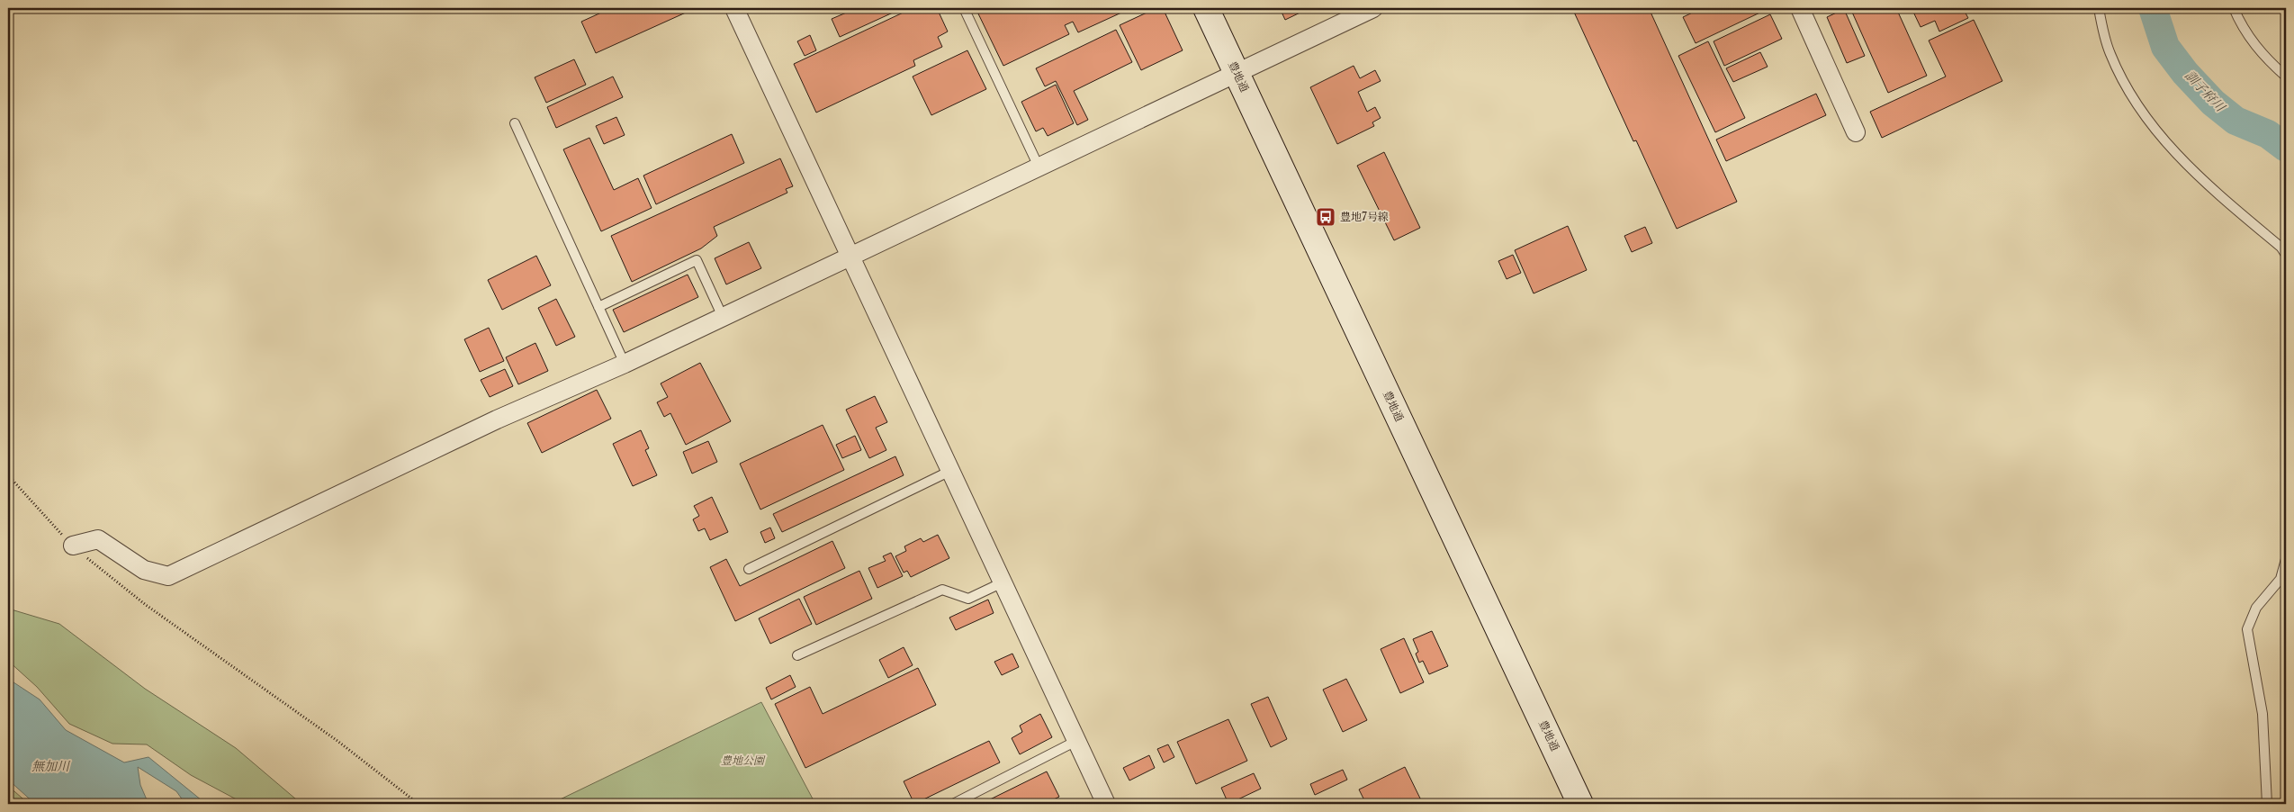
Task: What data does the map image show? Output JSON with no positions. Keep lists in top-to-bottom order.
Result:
{
  "streets": {
    "main road": ["豊地通"]
  },
  "water": ["訓子府川", "無加川"],
  "parks": ["豊地公園"],
  "places": {
    "bus stop": ["豊地7号線"]
  }
}
